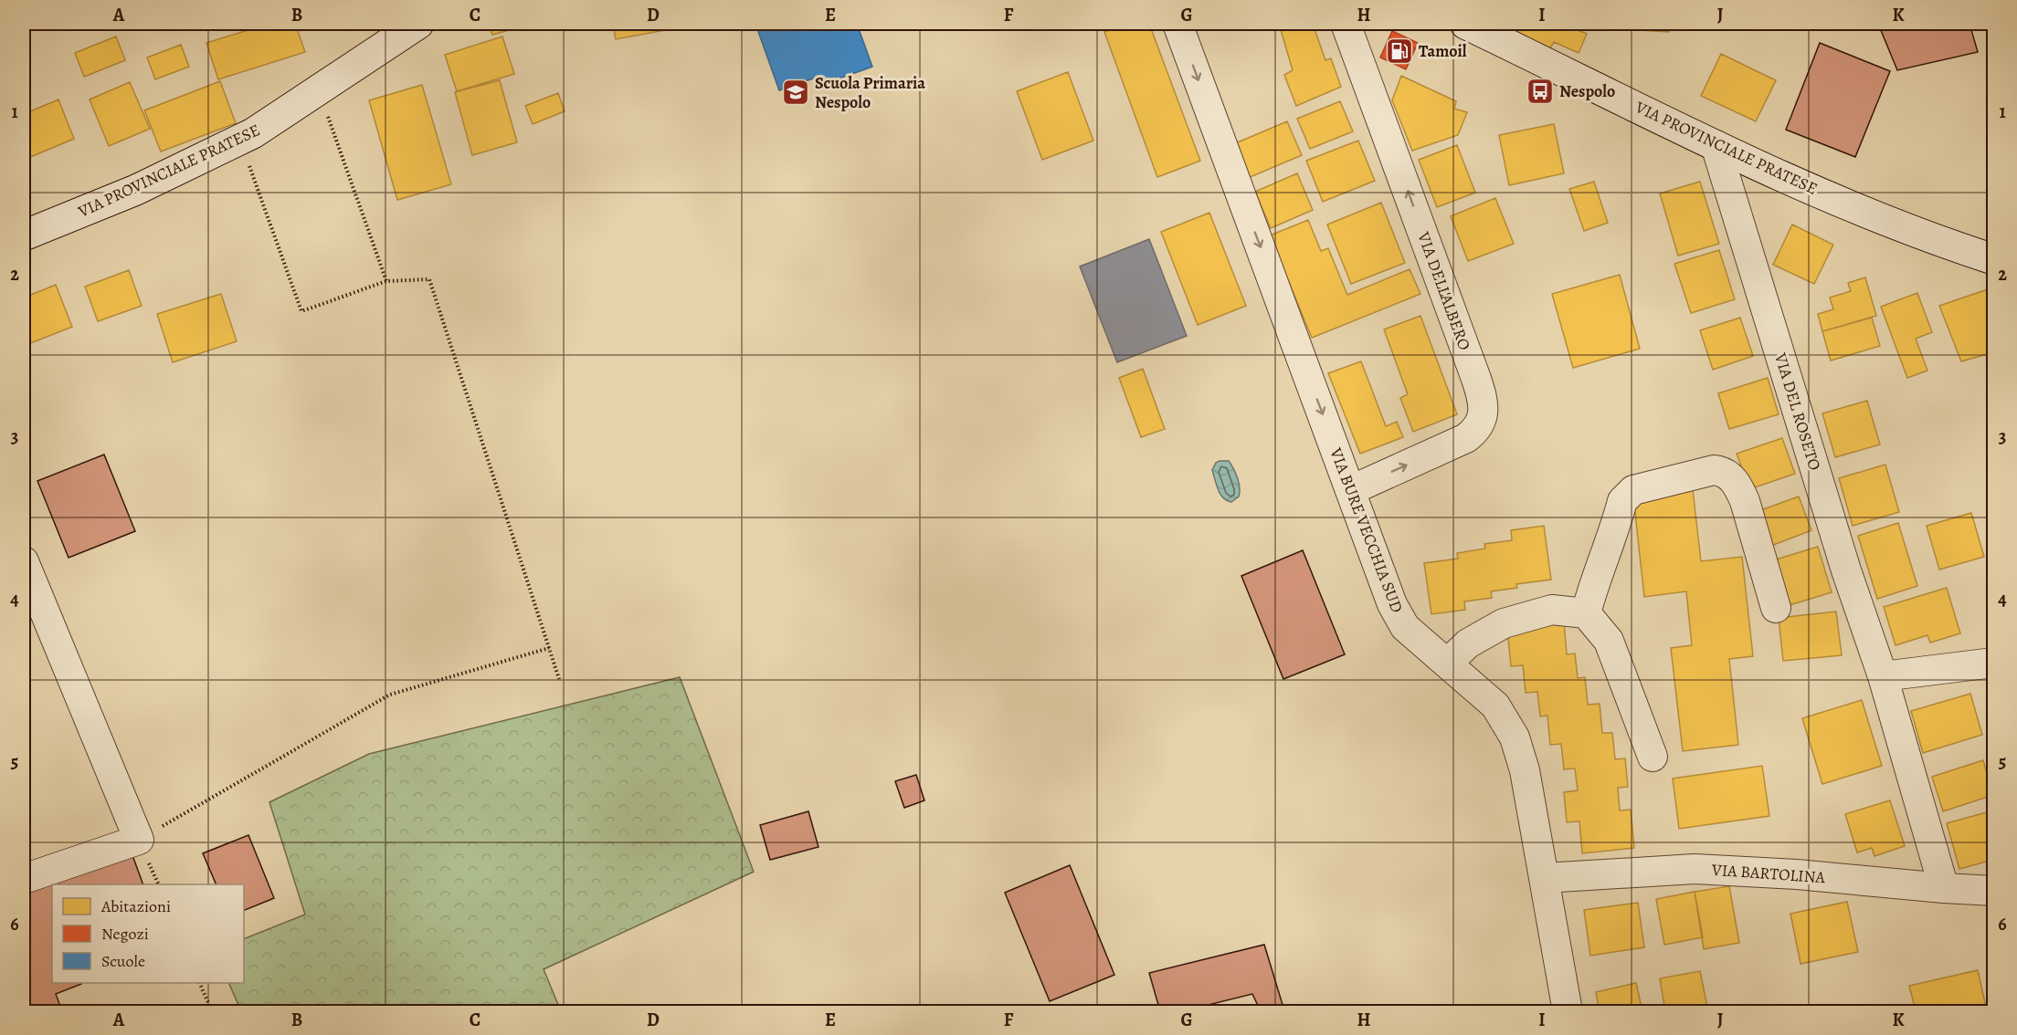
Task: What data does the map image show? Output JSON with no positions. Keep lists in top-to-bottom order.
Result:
{
  "streets": {
    "street": [
      "VIA PROVINCIALE PRATESE",
      "VIA DELL'ALBERO",
      "VIA DEL ROSETO",
      "VIA BURE VECCHIA SUD",
      "VIA BARTOLINA"
    ]
  },
  "crossings": [
    ["VIA PROVINCIALE PRATESE", "VIA DEL ROSETO"],
    ["VIA DELL'ALBERO", "VIA BURE VECCHIA SUD"],
    ["VIA DEL ROSETO", "VIA BARTOLINA"],
    ["VIA BURE VECCHIA SUD", "VIA BARTOLINA"]
  ],
  "one_way": ["VIA DELL'ALBERO", "VIA BURE VECCHIA SUD"],
  "places": {
    "fuel station": ["Tamoil"],
    "bus stop": ["Nespolo"],
    "school or university": ["Scuola Primaria Nespolo"]
  },
  "legend": ["Abitazioni", "Negozi", "Scuole"],
  "grid": {
    "columns": [
      "A",
      "B",
      "C",
      "D",
      "E",
      "F",
      "G",
      "H",
      "I",
      "J",
      "K"
    ],
    "rows": [
      "1",
      "2",
      "3",
      "4",
      "5",
      "6"
    ]
  }
}
